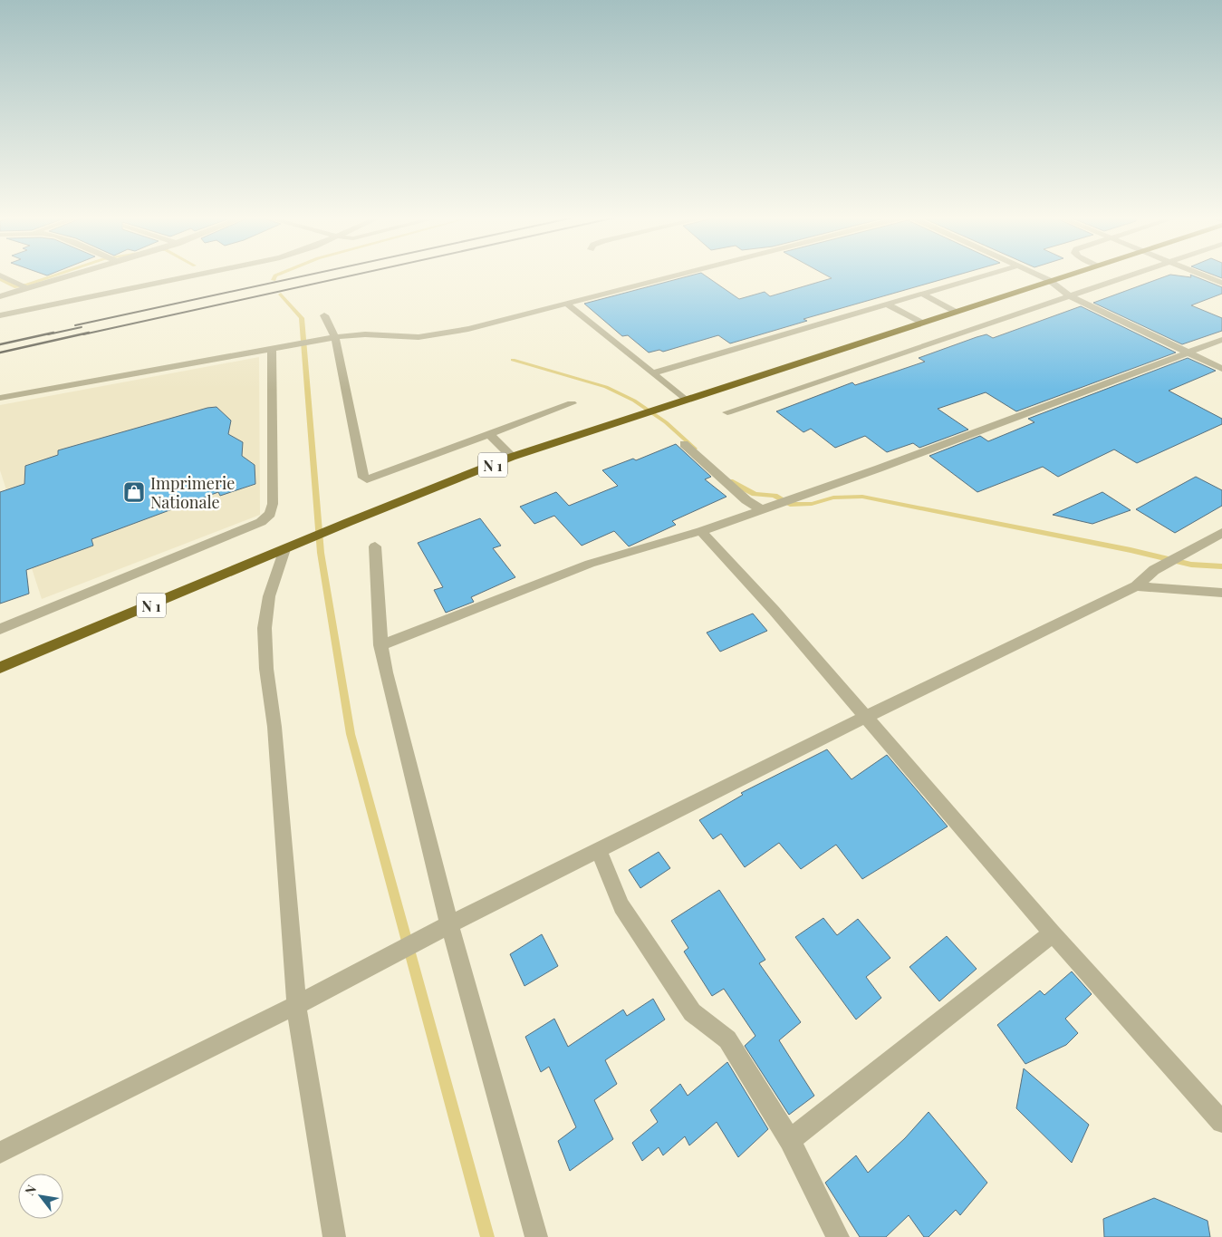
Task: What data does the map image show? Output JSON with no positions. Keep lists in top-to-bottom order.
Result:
{
  "streets": {
    "highway": ["N 1"]
  },
  "places": {
    "shop": ["Imprimerie Nationale"]
  },
  "north": "top left"
}
